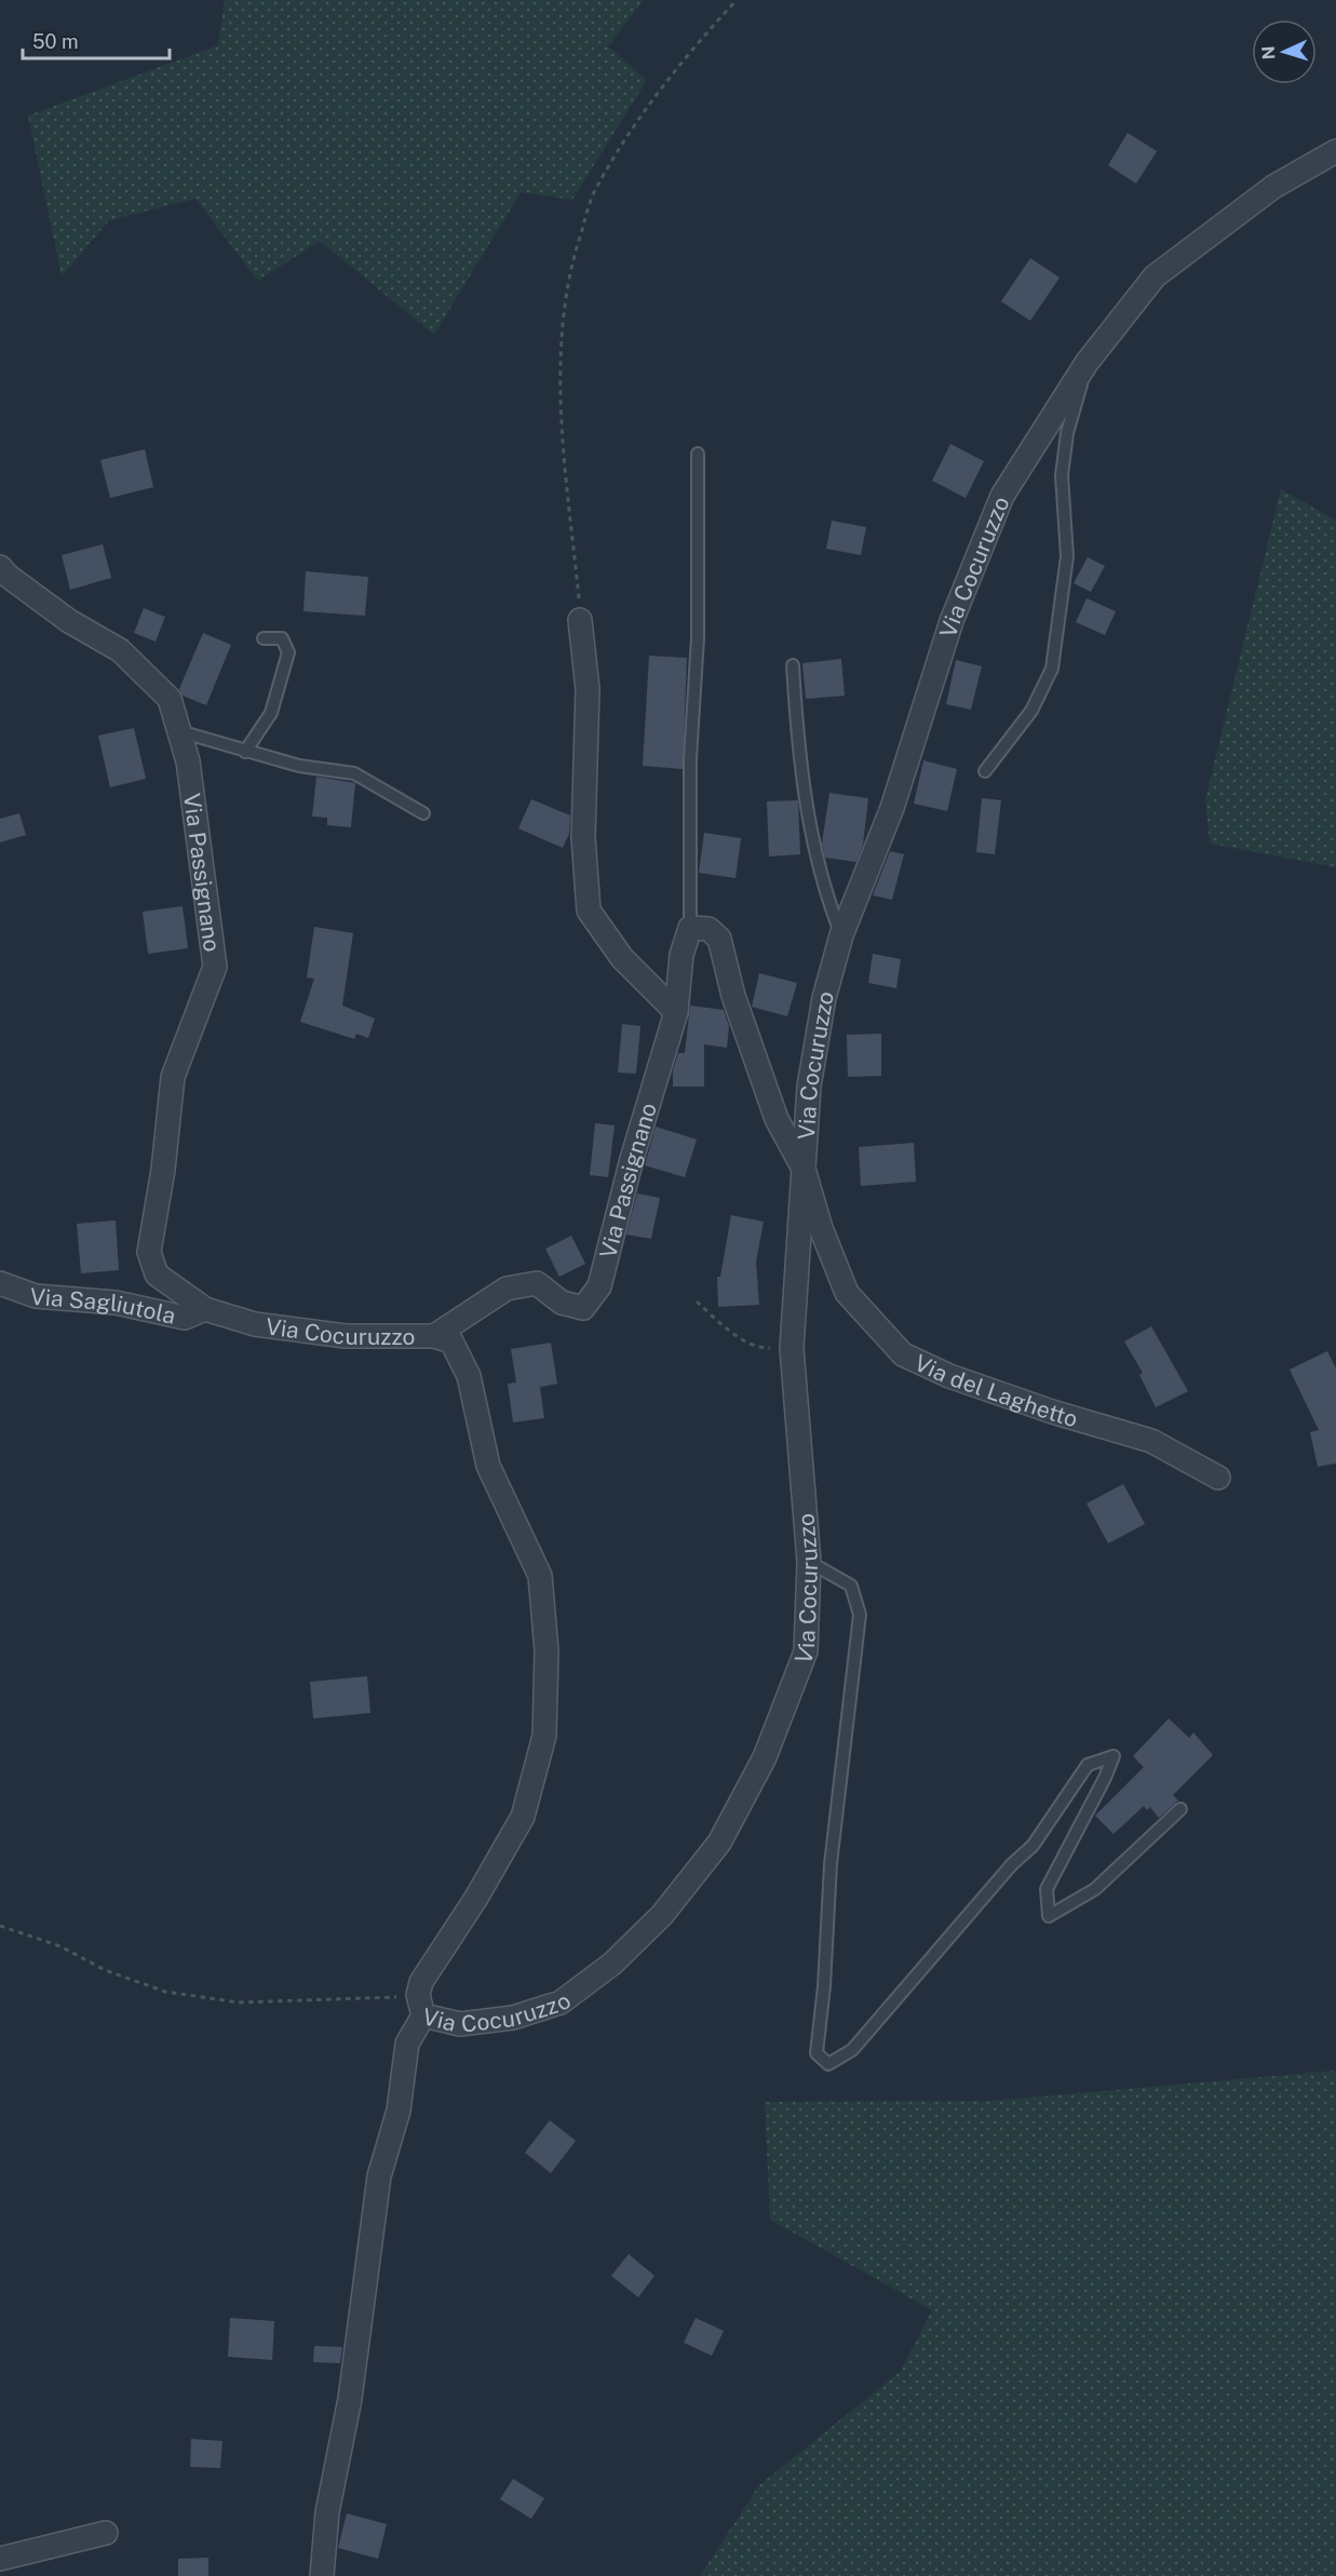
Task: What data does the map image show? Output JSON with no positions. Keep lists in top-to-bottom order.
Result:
{
  "streets": {
    "street": [
      "Via Cocuruzzo",
      "Via Passignano",
      "Via Sagliutola",
      "Via del Laghetto"
    ]
  },
  "crossings": [
    ["Via Cocuruzzo", "Via Passignano"],
    ["Via Cocuruzzo", "Via Sagliutola"],
    ["Via Cocuruzzo", "Via del Laghetto"],
    ["Via Passignano", "Via Sagliutola"]
  ],
  "scale_bar": "50 m",
  "north": "left"
}
